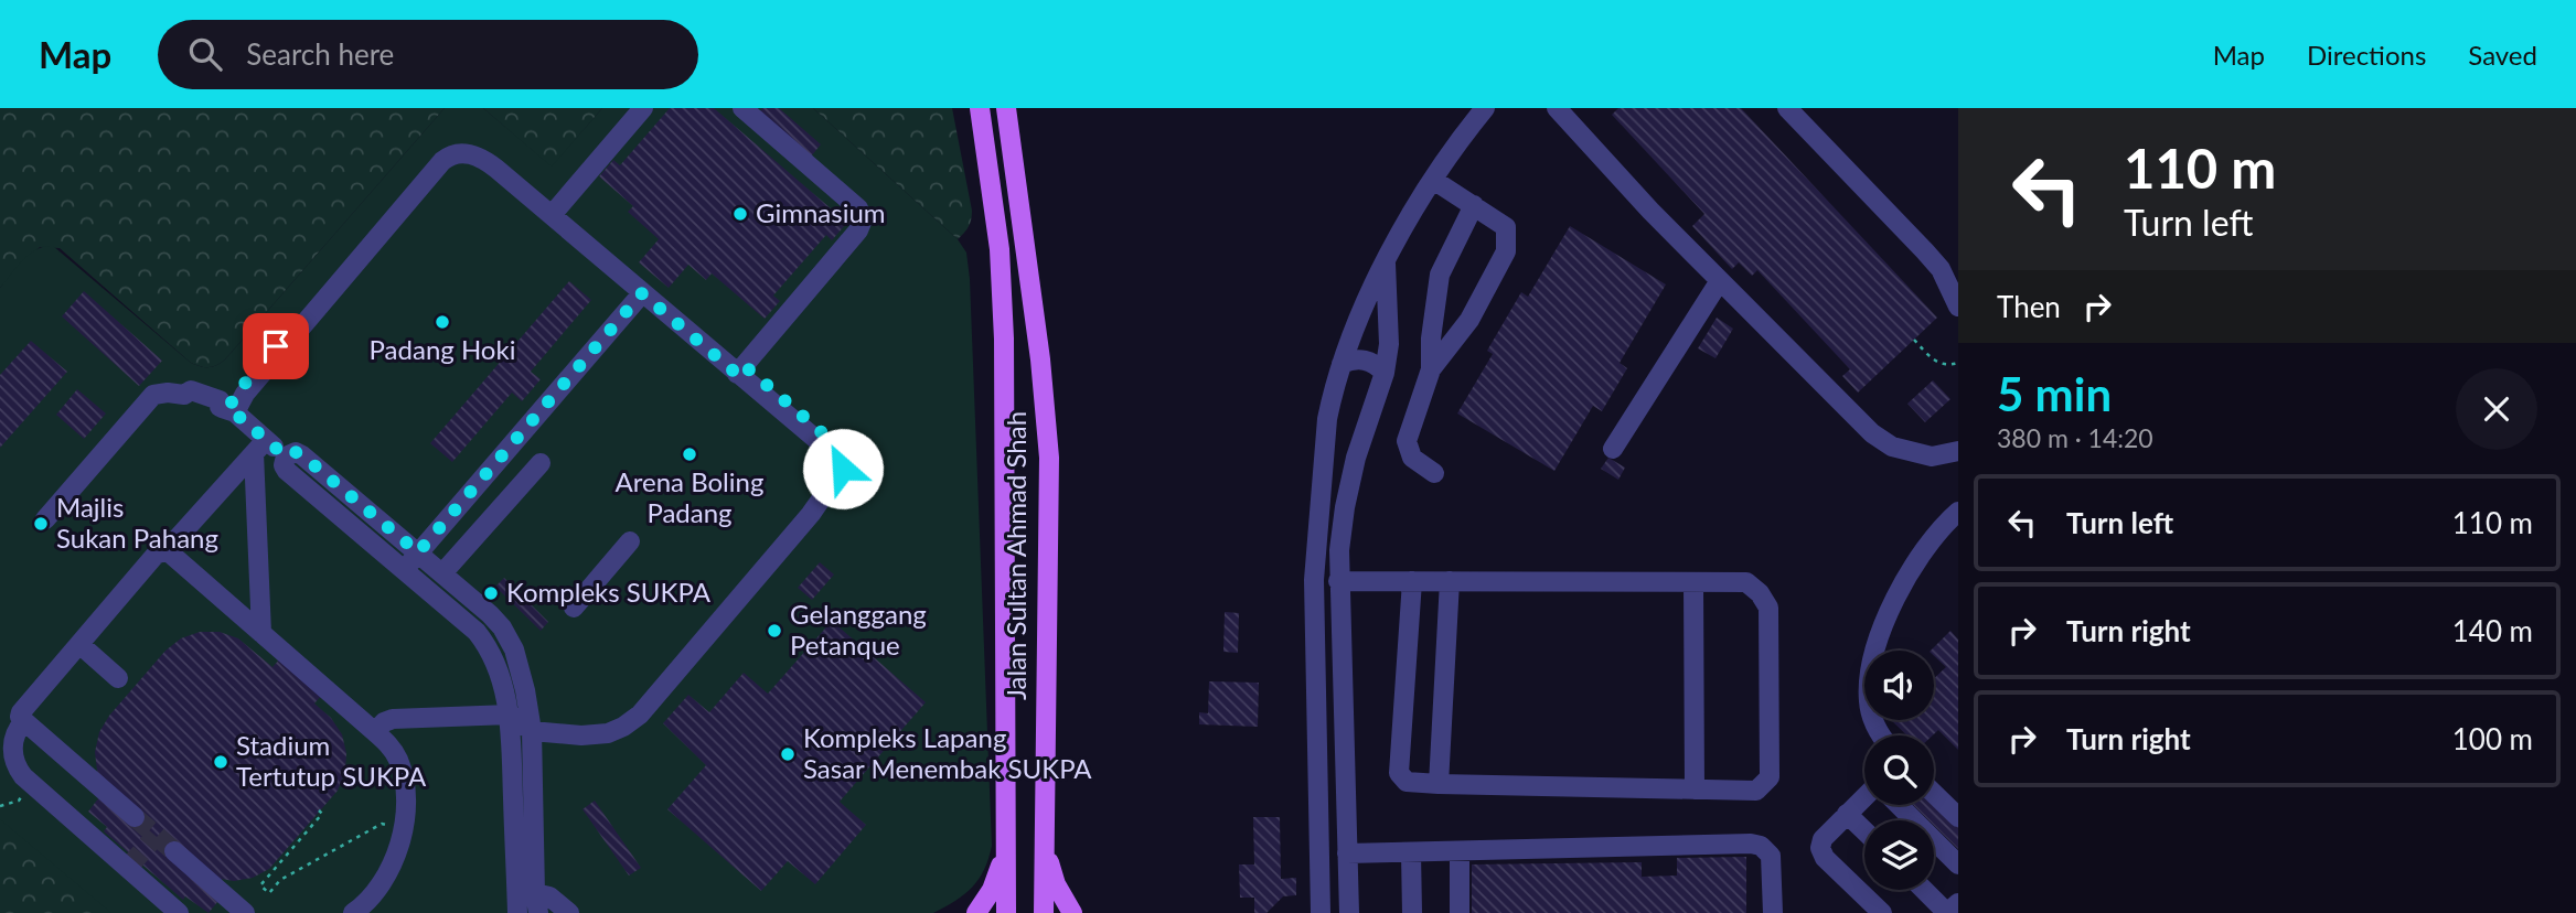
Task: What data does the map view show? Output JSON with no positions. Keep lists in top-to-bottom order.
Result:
{
  "streets": {
    "main road": ["Jalan Sultan Ahmad Shah"]
  },
  "places": [
    "Gimnasium",
    "Padang Hoki",
    "Arena Boling Padang",
    "Majlis Sukan Pahang",
    "Kompleks SUKPA",
    "Gelanggang Petanque",
    "Kompleks Lapang Sasar Menembak SUKPA",
    "Stadium Tertutup SUKPA"
  ],
  "page": {
    "header": "Map",
    "search": "Search here",
    "nav": ["Map", "Directions", "Saved"],
    "turn": ["110 m", "Turn left"],
    "then": "Then",
    "heading": ["5 min", "380 m · 14:20"],
    "list": [
      {
        "name": "Turn left",
        "value": "110 m"
      },
      {
        "name": "Turn right",
        "value": "140 m"
      },
      {
        "name": "Turn right",
        "value": "100 m"
      }
    ]
  }
}
